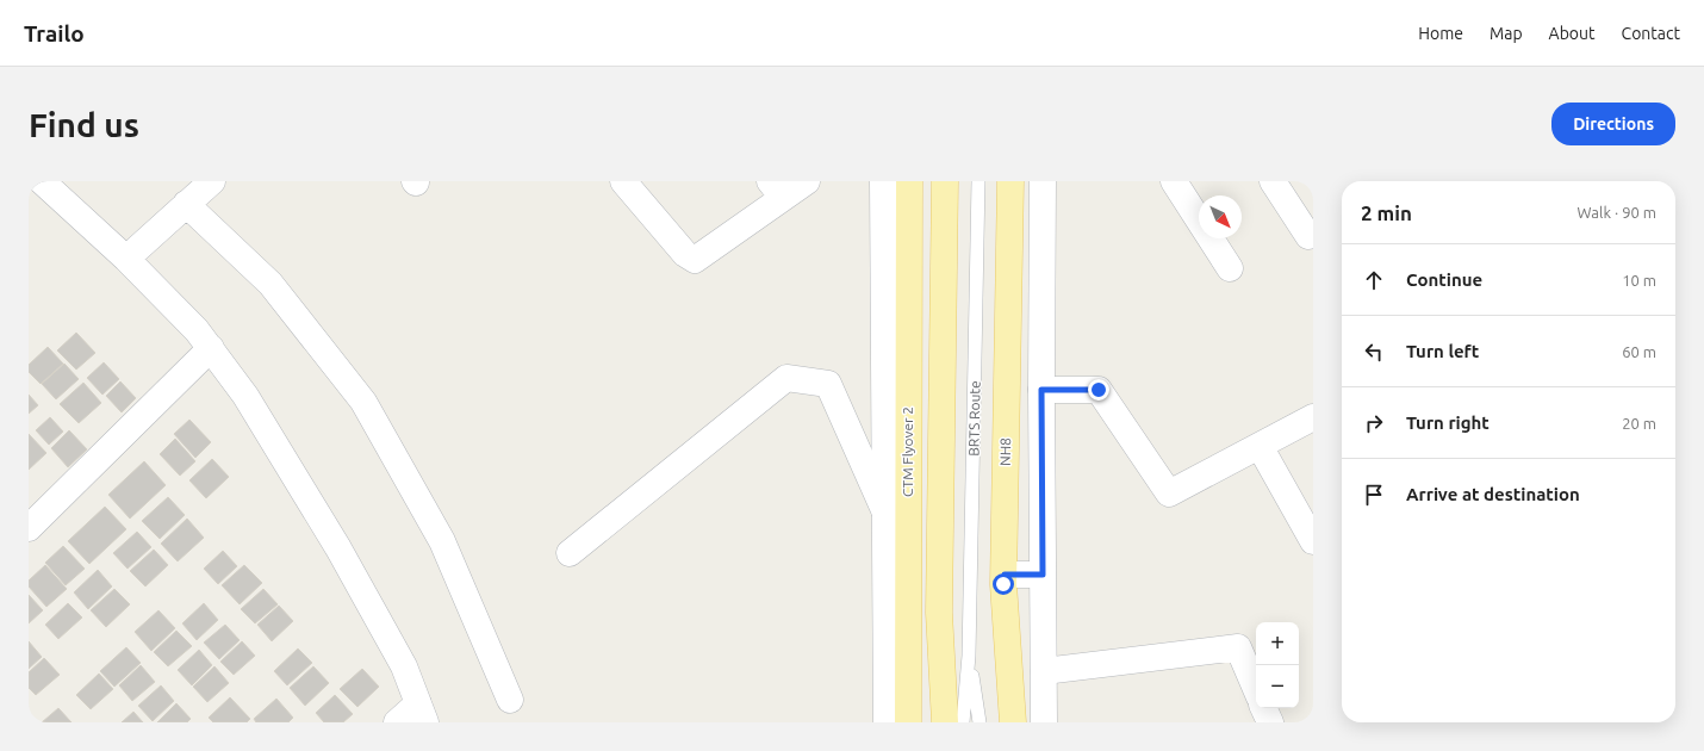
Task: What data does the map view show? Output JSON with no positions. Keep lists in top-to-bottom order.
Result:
{
  "streets": {
    "main road": ["CTM Flyover 2", "NH8"],
    "lane": ["BRTS Route"]
  },
  "north": "bottom right",
  "page": {
    "header": "Trailo",
    "nav": [
      "Home",
      "Map",
      "About",
      "Contact"
    ],
    "buttons": "Directions",
    "title": "Find us",
    "heading": ["2 min", "Walk · 90 m"],
    "list": [
      ["Continue", "10 m"],
      ["Turn left", "60 m"],
      ["Turn right", "20 m"],
      "Arrive at destination"
    ],
    "map_buttons": ["+", "−"]
  }
}
